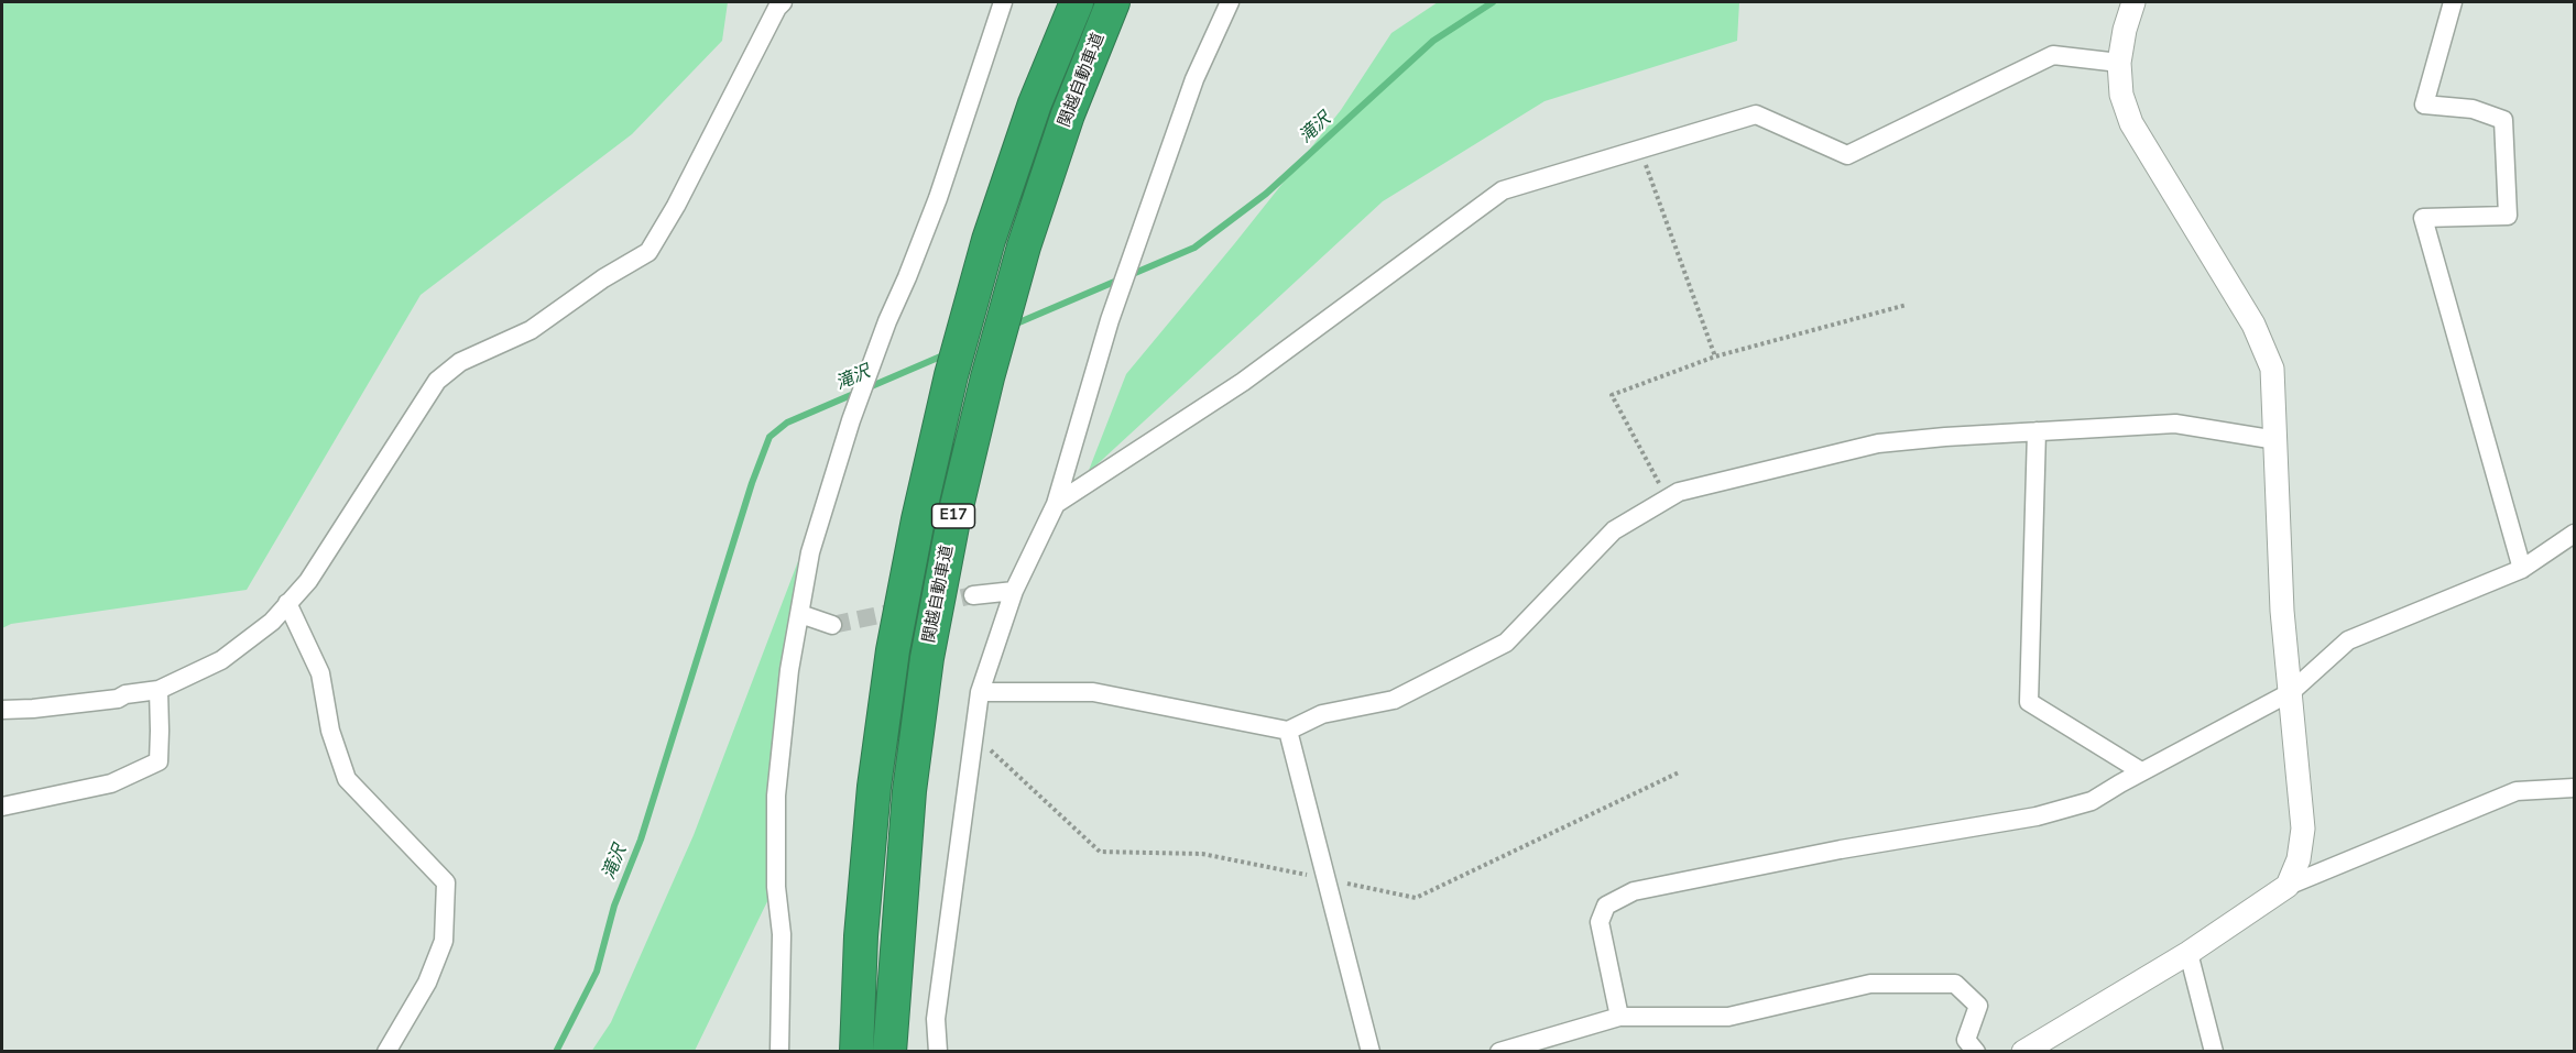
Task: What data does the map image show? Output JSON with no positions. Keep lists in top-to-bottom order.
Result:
{
  "streets": {
    "highway": ["関越自動車道", "E17"]
  },
  "water": ["滝沢"]
}
